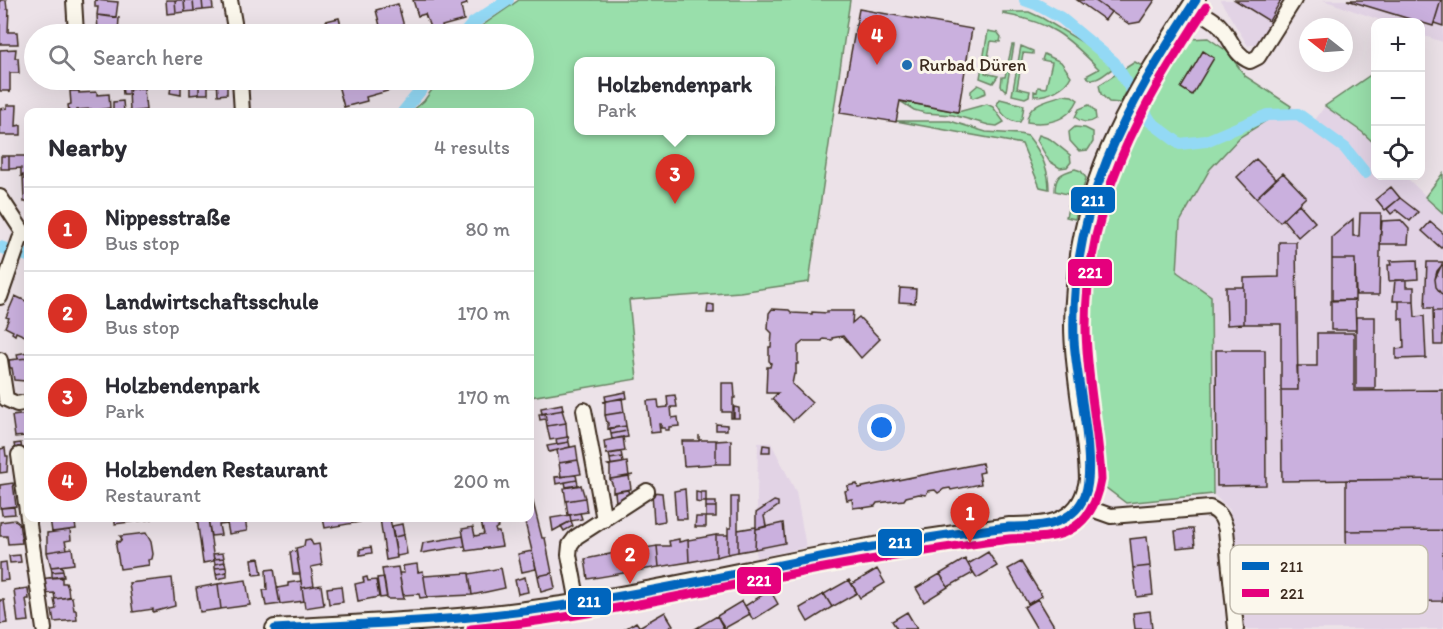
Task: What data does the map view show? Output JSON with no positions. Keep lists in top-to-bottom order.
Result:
{
  "places": ["Rurbad Düren"],
  "lines": ["transit line 211", "transit line 221"],
  "legend": ["211", "221"],
  "north": "left",
  "page": {
    "pins": [
      "4",
      "3",
      "1",
      "2"
    ],
    "map_buttons": ["+", "−"],
    "search": "Search here",
    "popup": ["Holzbendenpark", "Park"],
    "heading": ["Nearby", "4 results"],
    "list": [
      {
        "mark": "1",
        "name": "Nippesstraße",
        "note": "Bus stop",
        "value": "80 m"
      },
      {
        "mark": "2",
        "name": "Landwirtschaftsschule",
        "note": "Bus stop",
        "value": "170 m"
      },
      {
        "mark": "3",
        "name": "Holzbendenpark",
        "note": "Park",
        "value": "170 m"
      },
      {
        "mark": "4",
        "name": "Holzbenden Restaurant",
        "note": "Restaurant",
        "value": "200 m"
      }
    ]
  }
}
